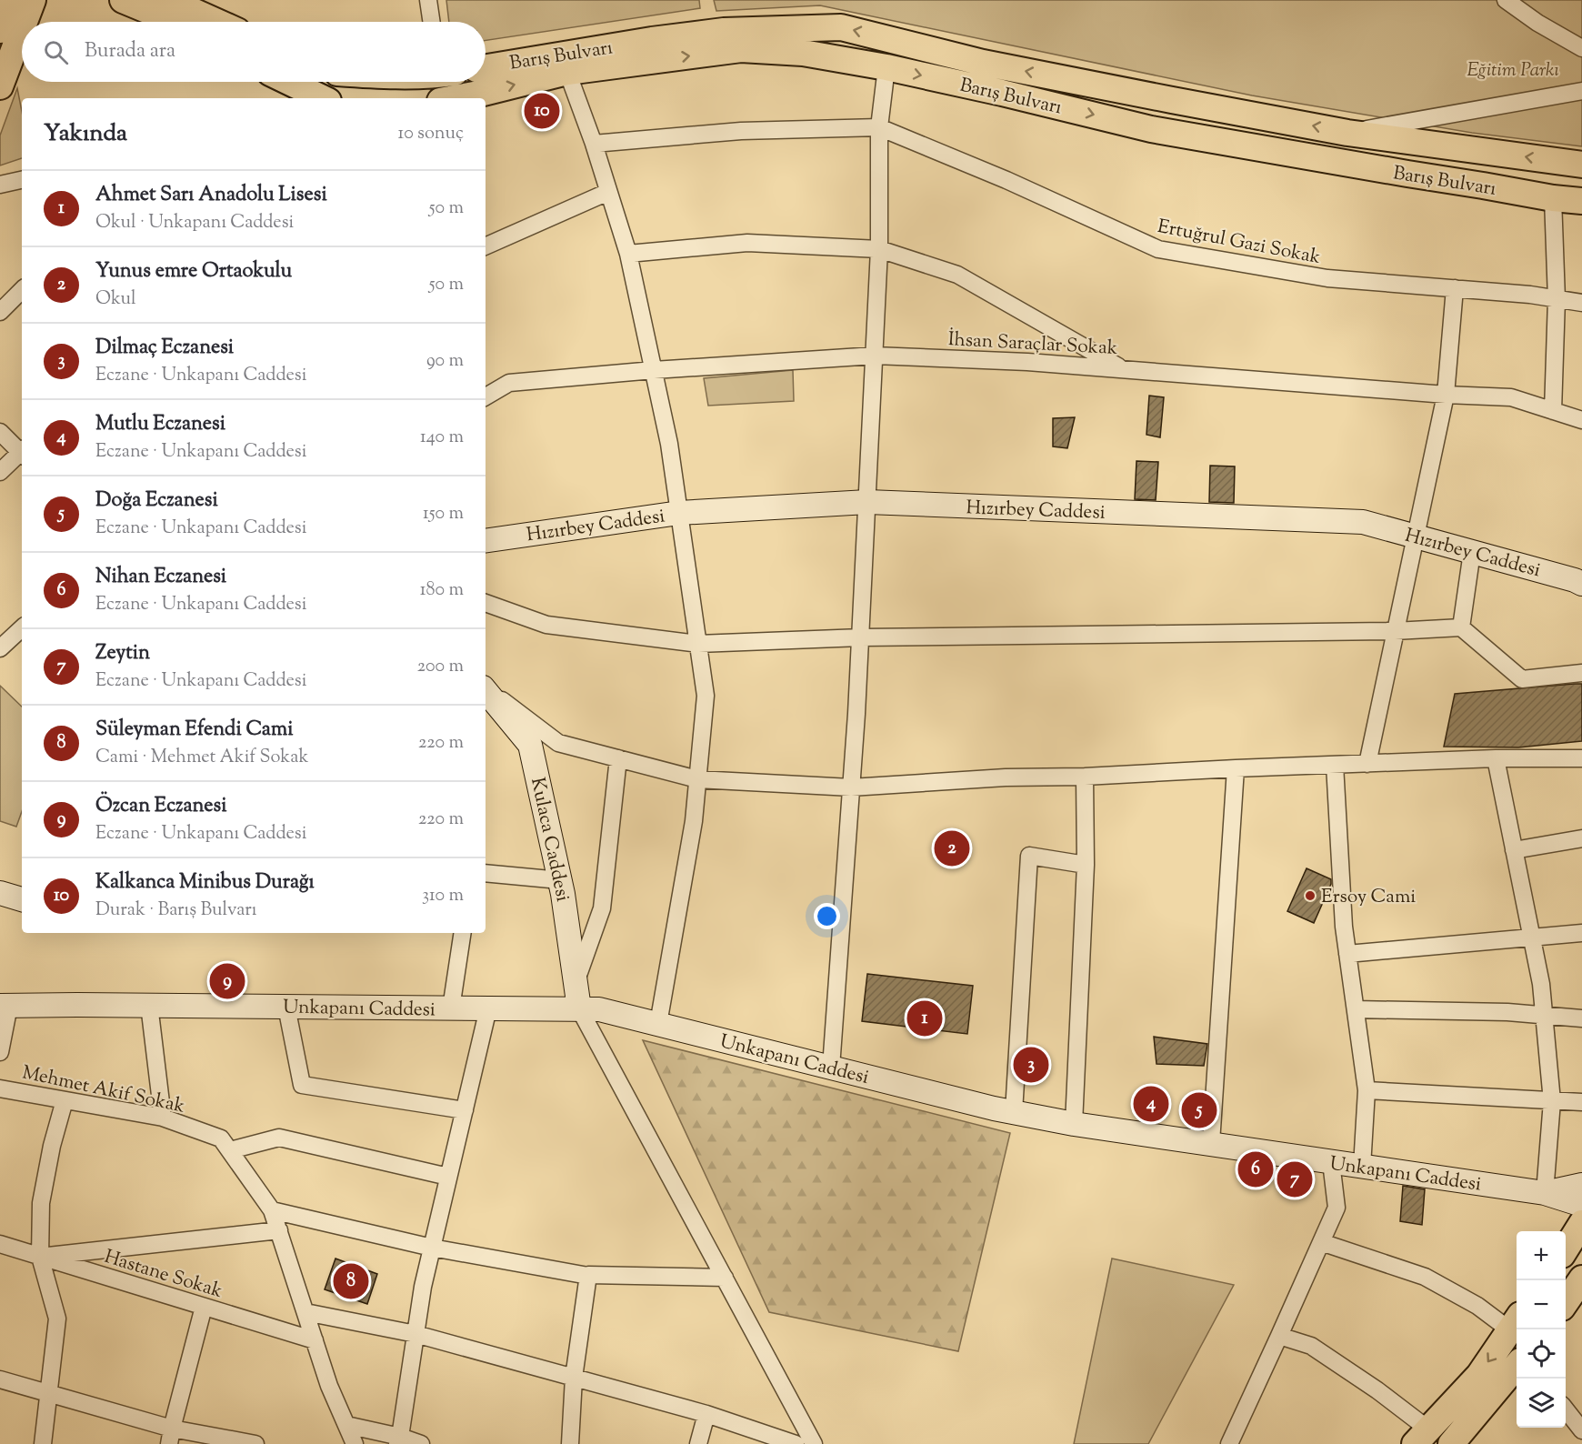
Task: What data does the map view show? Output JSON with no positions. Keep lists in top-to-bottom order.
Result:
{
  "streets": {
    "main road": [
      "Barış Bulvarı",
      "Hızırbey Caddesi",
      "Kulaca Caddesi",
      "Unkapanı Caddesi"
    ],
    "street": [
      "Ertuğrul Gazi Sokak",
      "İhsan Saraçlar Sokak",
      "Mehmet Akif Sokak",
      "Hastane Sokak"
    ]
  },
  "crossings": [
    ["Kulaca Caddesi", "Unkapanı Caddesi"],
    ["Unkapanı Caddesi", "Mehmet Akif Sokak"],
    ["Mehmet Akif Sokak", "Hastane Sokak"]
  ],
  "parks": ["Eğitim Parkı"],
  "places": ["Ersoy Cami"],
  "page": {
    "search": "Burada ara",
    "pins": [
      "10",
      "2",
      "9",
      "1",
      "3",
      "4",
      "5",
      "6",
      "7",
      "8"
    ],
    "heading": ["Yakında", "10 sonuç"],
    "list": [
      {
        "mark": "1",
        "name": "Ahmet Sarı Anadolu Lisesi",
        "note": "Okul · Unkapanı Caddesi",
        "value": "50 m"
      },
      {
        "mark": "2",
        "name": "Yunus emre Ortaokulu",
        "note": "Okul",
        "value": "50 m"
      },
      {
        "mark": "3",
        "name": "Dilmaç Eczanesi",
        "note": "Eczane · Unkapanı Caddesi",
        "value": "90 m"
      },
      {
        "mark": "4",
        "name": "Mutlu Eczanesi",
        "note": "Eczane · Unkapanı Caddesi",
        "value": "140 m"
      },
      {
        "mark": "5",
        "name": "Doğa Eczanesi",
        "note": "Eczane · Unkapanı Caddesi",
        "value": "150 m"
      },
      {
        "mark": "6",
        "name": "Nihan Eczanesi",
        "note": "Eczane · Unkapanı Caddesi",
        "value": "180 m"
      },
      {
        "mark": "7",
        "name": "Zeytin",
        "note": "Eczane · Unkapanı Caddesi",
        "value": "200 m"
      },
      {
        "mark": "8",
        "name": "Süleyman Efendi Cami",
        "note": "Cami · Mehmet Akif Sokak",
        "value": "220 m"
      },
      {
        "mark": "9",
        "name": "Özcan Eczanesi",
        "note": "Eczane · Unkapanı Caddesi",
        "value": "220 m"
      },
      {
        "mark": "10",
        "name": "Kalkanca Minibus Durağı",
        "note": "Durak · Barış Bulvarı",
        "value": "310 m"
      }
    ],
    "map_buttons": ["+", "−"]
  }
}
